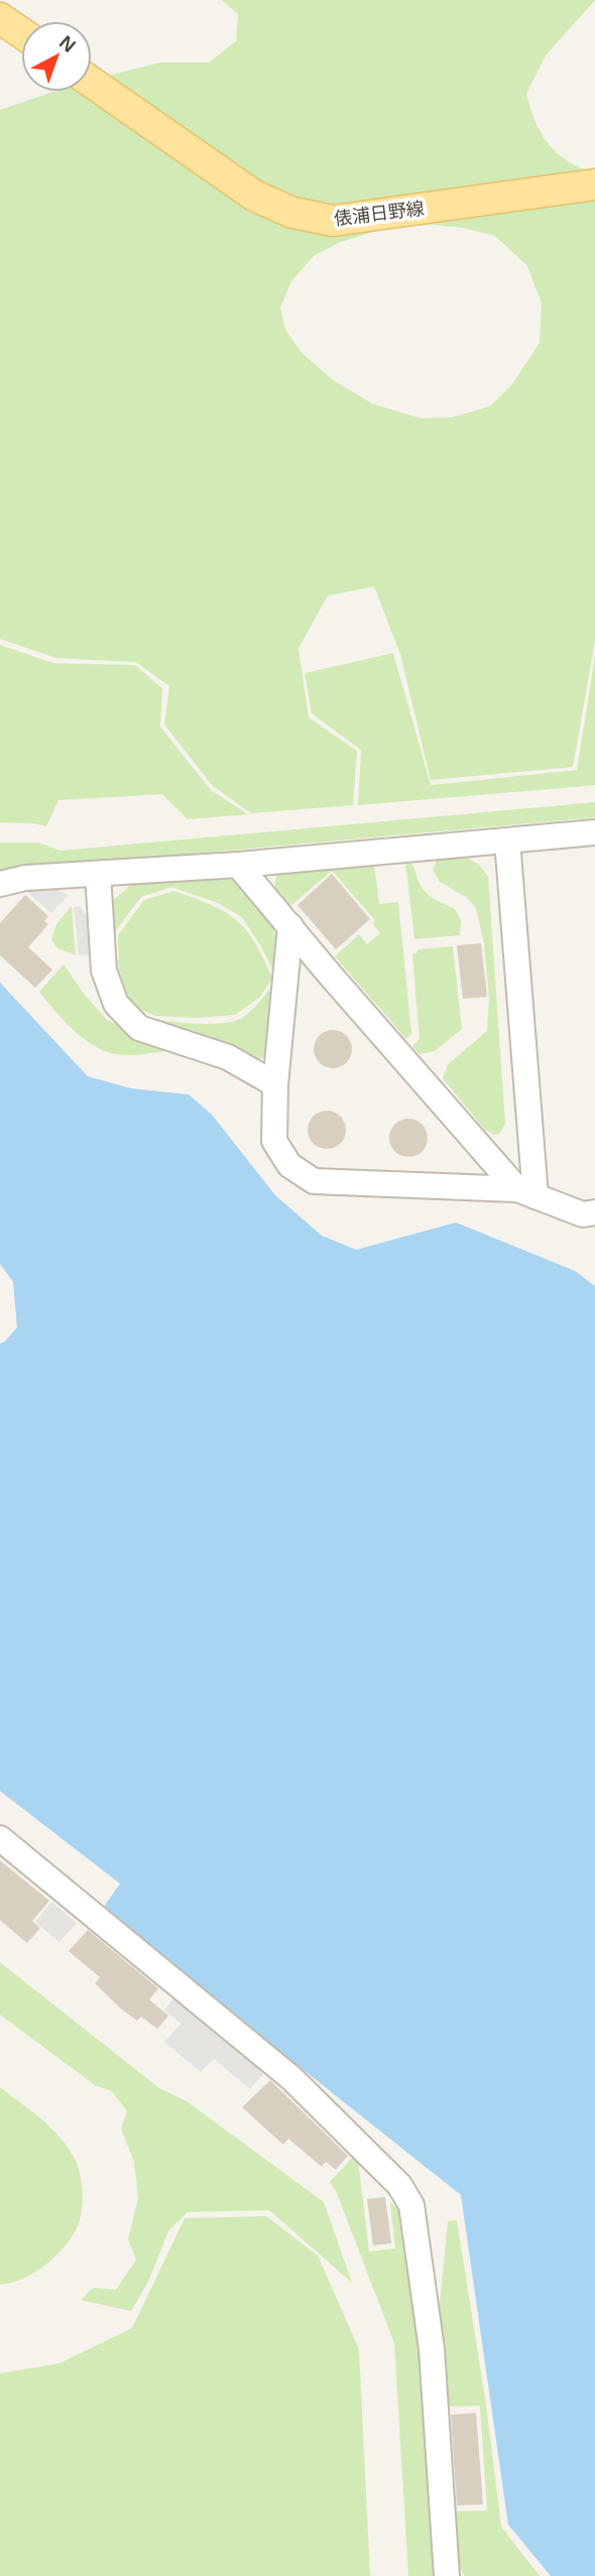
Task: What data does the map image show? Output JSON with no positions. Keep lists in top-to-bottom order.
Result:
{
  "streets": {
    "main road": ["俵浦日野線"]
  },
  "north": "top right"
}
